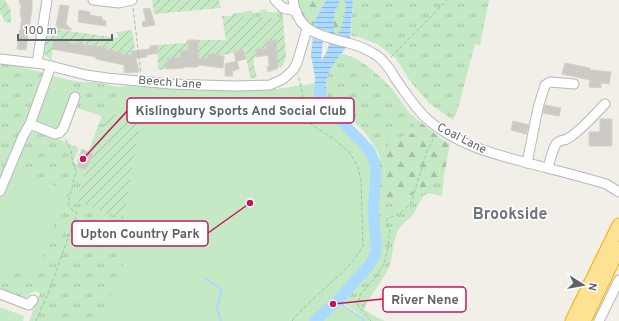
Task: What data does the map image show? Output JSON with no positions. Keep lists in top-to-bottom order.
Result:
{
  "streets": {
    "street": ["Beech Lane", "Coal Lane"]
  },
  "districts": ["Brookside"],
  "places": ["Kislingbury Sports And Social Club", "Upton Country Park", "River Nene"],
  "scale_bar": "100 m",
  "north": "right"
}
